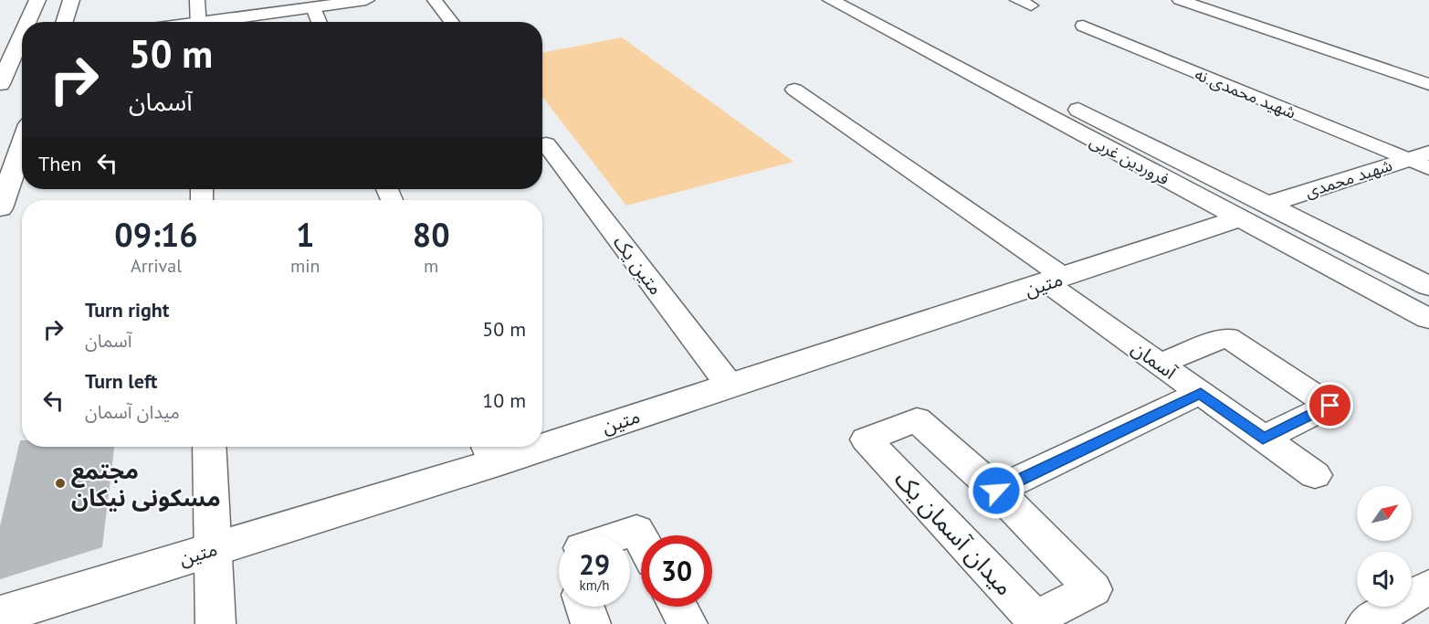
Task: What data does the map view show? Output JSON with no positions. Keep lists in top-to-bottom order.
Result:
{
  "streets": {
    "street": [
      "شهید محمدی نه",
      "فروردین غربی",
      "شهید محمدی",
      "متین یک",
      "متین",
      "آسمان",
      "میدان آسمان یک"
    ]
  },
  "crossings": [
    ["شهید محمدی نه", "شهید محمدی"],
    ["فروردین غربی", "شهید محمدی"],
    ["فروردین غربی", "متین"],
    ["شهید محمدی", "متین"],
    ["متین یک", "متین"],
    ["متین", "آسمان"]
  ],
  "places": ["مجتمع مسکونی نیکان"],
  "north": "top right",
  "page": {
    "turn": ["50 m", "آسمان"],
    "then": "Then",
    "eta": [
      "09:16",
      "Arrival",
      "1",
      "min",
      "80",
      "m"
    ],
    "list": [
      {
        "name": "Turn right",
        "note": "آسمان",
        "value": "50 m"
      },
      {
        "name": "Turn left",
        "note": "میدان آسمان",
        "value": "10 m"
      }
    ],
    "speed": "29 km/h",
    "limit": "30"
  }
}
